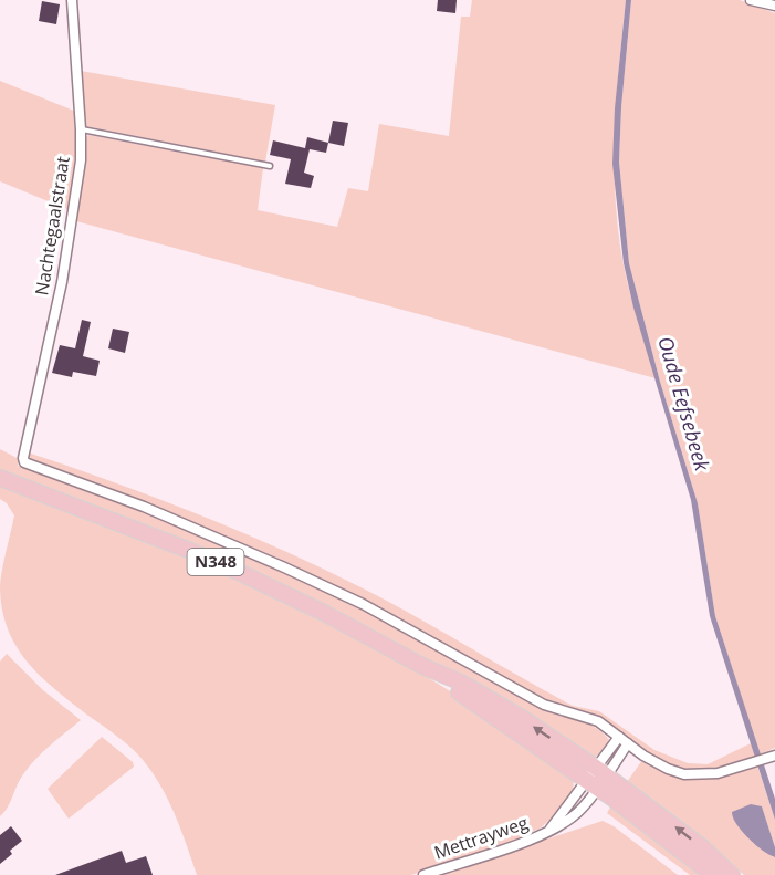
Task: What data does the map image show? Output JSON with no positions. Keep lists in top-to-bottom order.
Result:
{
  "streets": {
    "main road": ["N348"],
    "street": ["Nachtegaalstraat", "Mettrayweg"]
  },
  "crossings": [
    ["Nachtegaalstraat", "Mettrayweg"],
    ["N348", "Mettrayweg"]
  ],
  "water": ["Oude Eefsebeek"]
}
